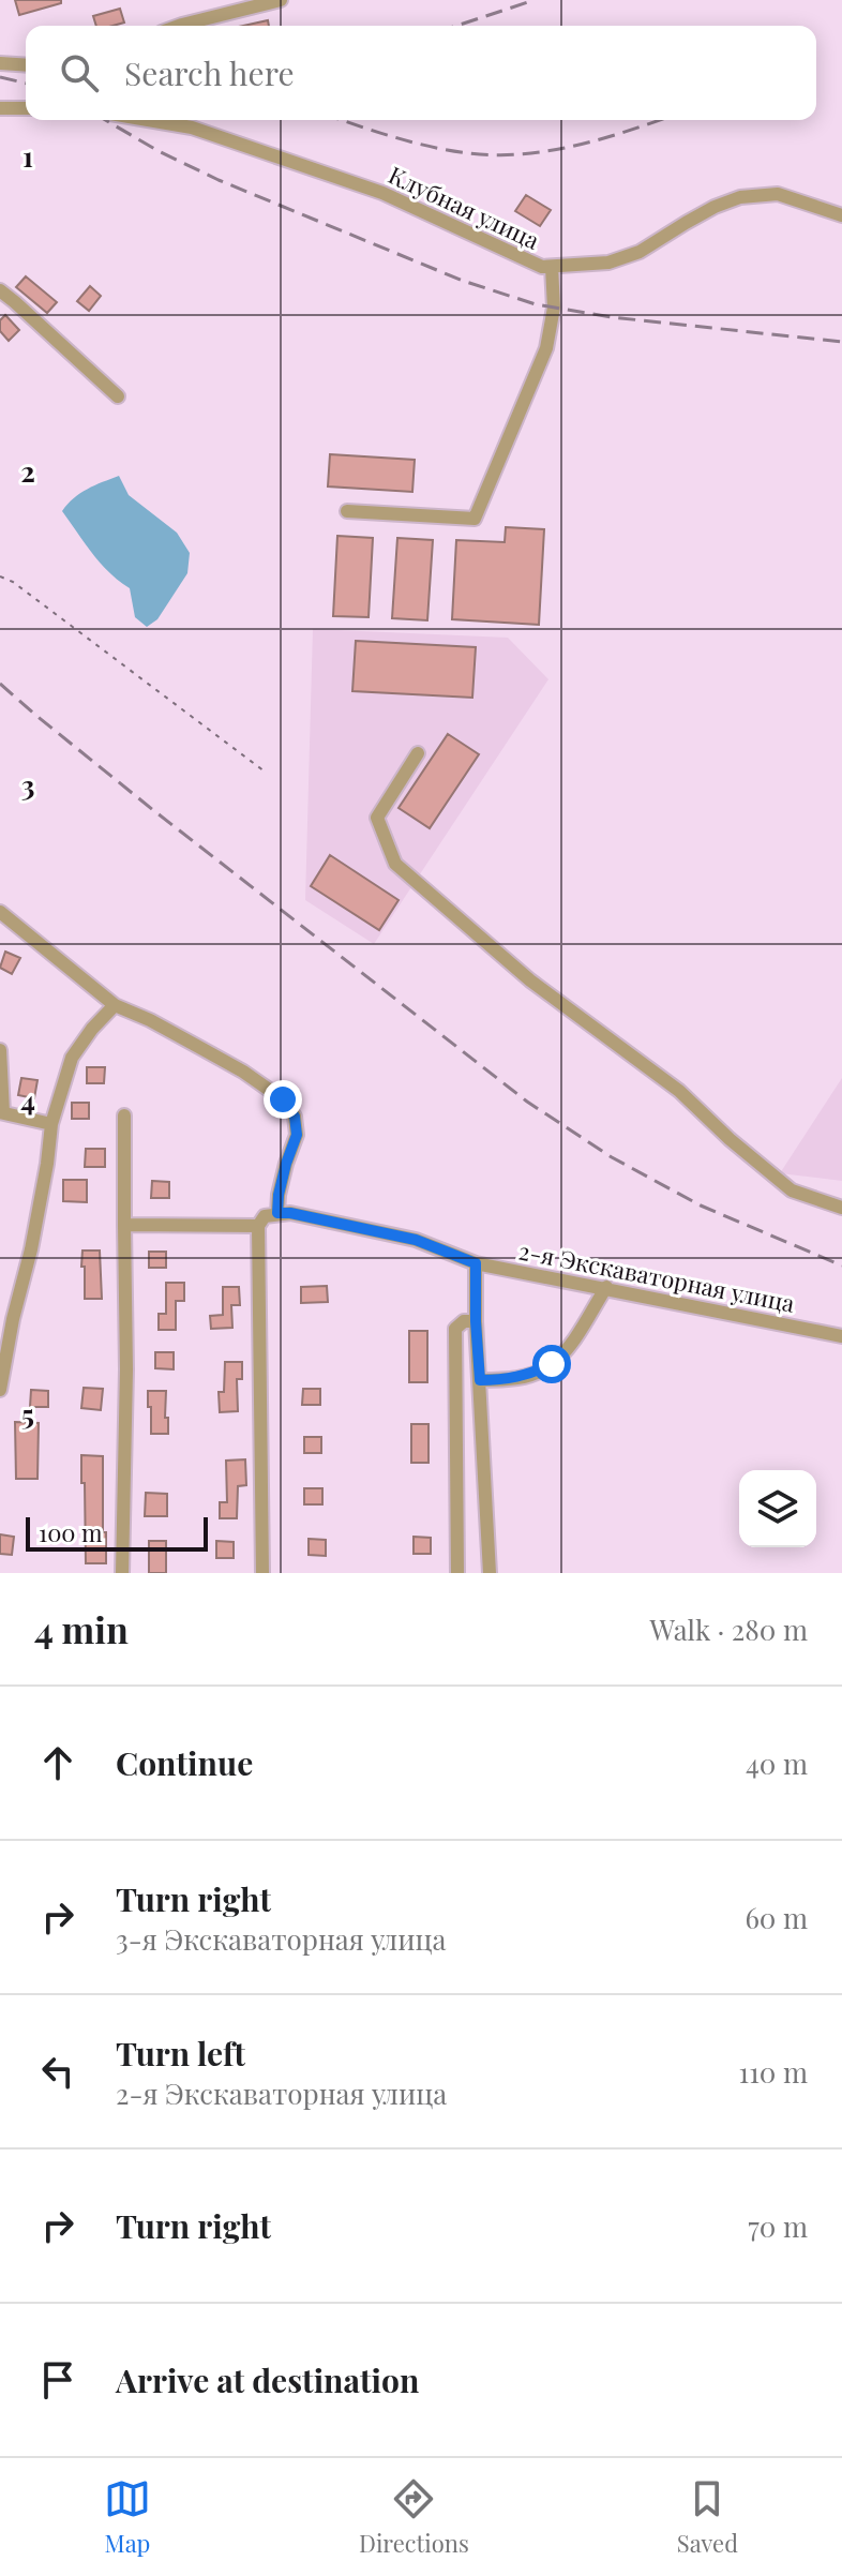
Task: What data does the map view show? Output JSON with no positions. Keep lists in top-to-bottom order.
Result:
{
  "streets": {
    "street": ["Клубная улица", "2-я Экскаваторная улица"]
  },
  "scale_bar": "100 m",
  "page": {
    "search": "Search here",
    "scale": "100 m",
    "heading": ["4 min", "Walk · 280 m"],
    "list": [
      ["Continue", "40 m"],
      ["Turn right", "3-я Экскаваторная улица", "60 m"],
      ["Turn left", "2-я Экскаваторная улица", "110 m"],
      ["Turn right", "70 m"],
      "Arrive at destination"
    ],
    "nav": ["Map", "Directions", "Saved"]
  },
  "grid": {
    "rows": [
      "1",
      "2",
      "3",
      "4",
      "5"
    ]
  }
}
